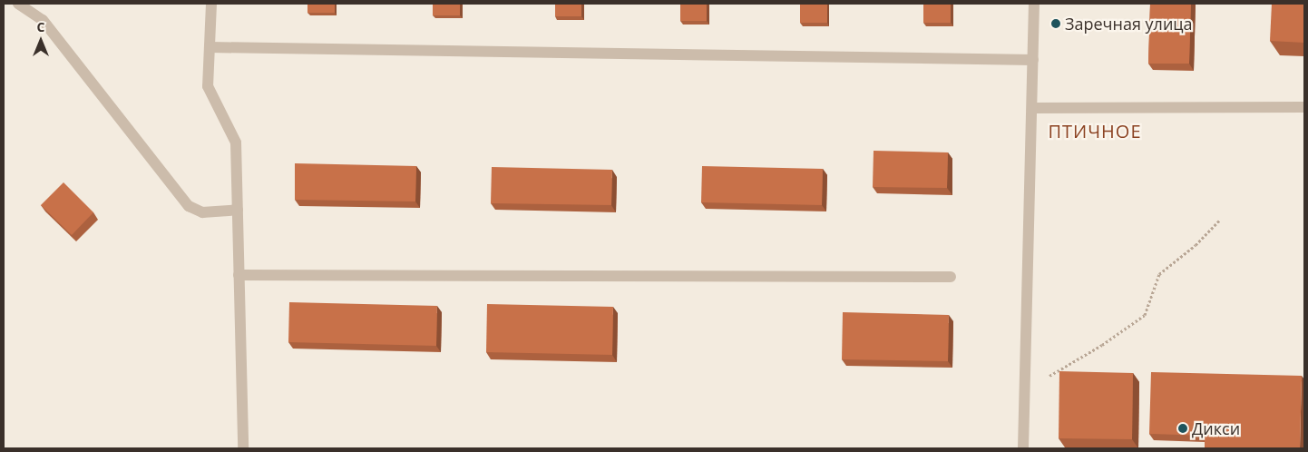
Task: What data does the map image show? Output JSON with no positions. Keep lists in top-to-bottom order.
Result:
{
  "districts": ["ПТИЧНОЕ"],
  "places": ["Заречная улица", "Дикси"],
  "north": "top"
}
